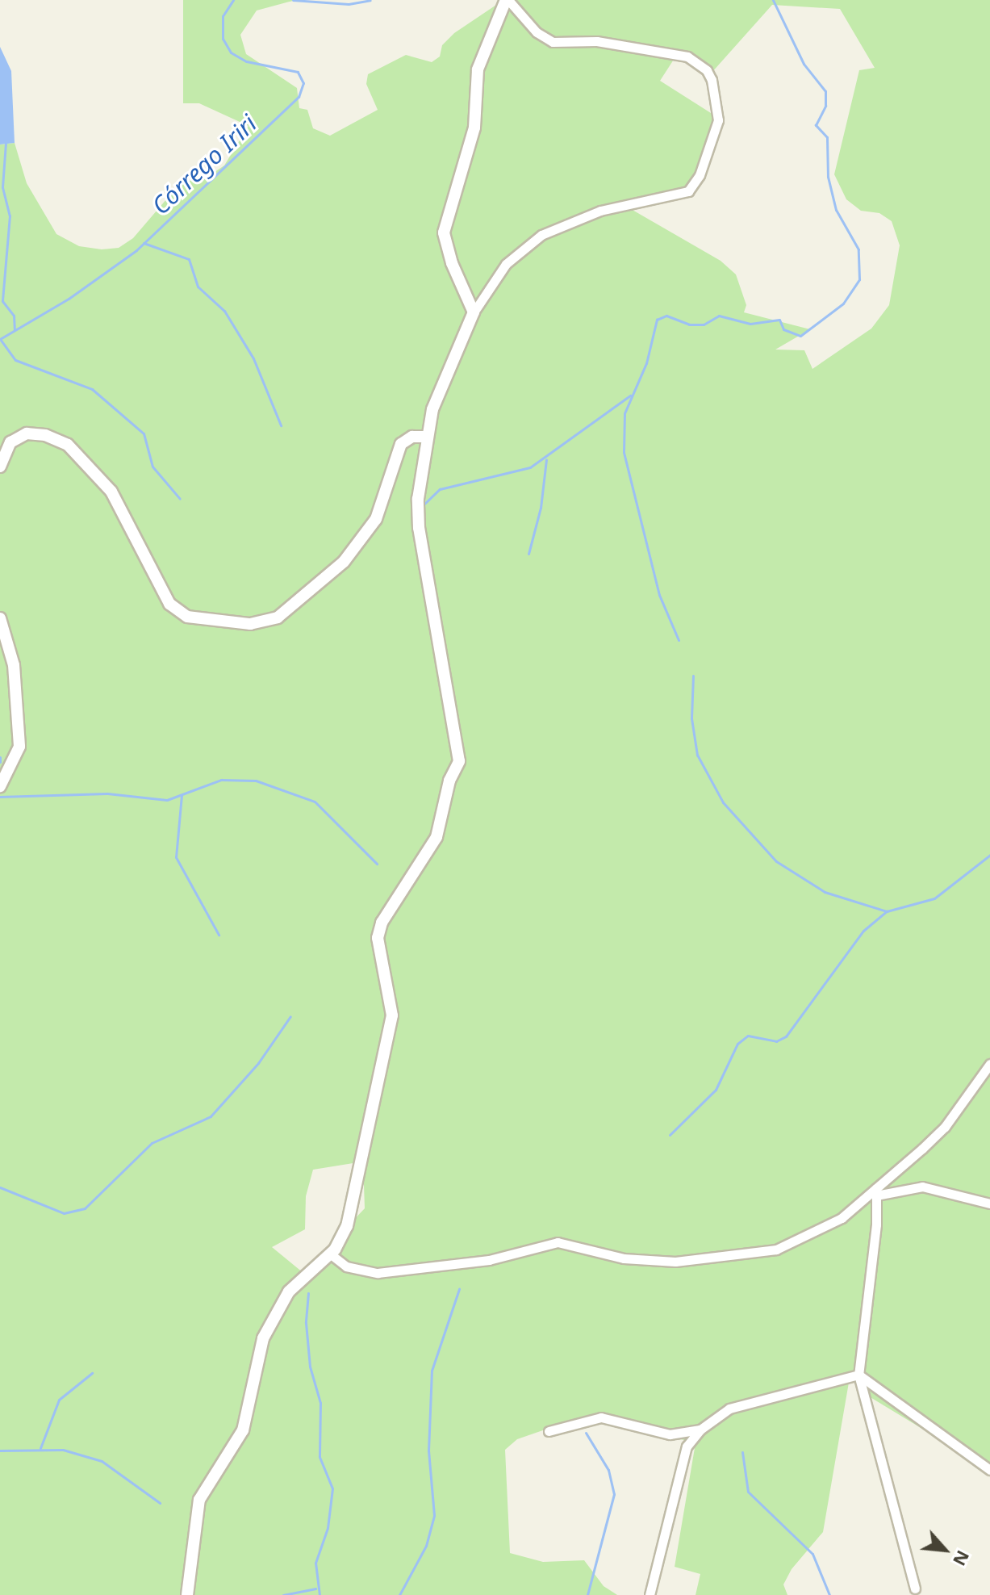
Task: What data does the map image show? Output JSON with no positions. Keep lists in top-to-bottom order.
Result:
{
  "water": ["Córrego Iriri"],
  "north": "bottom right"
}
